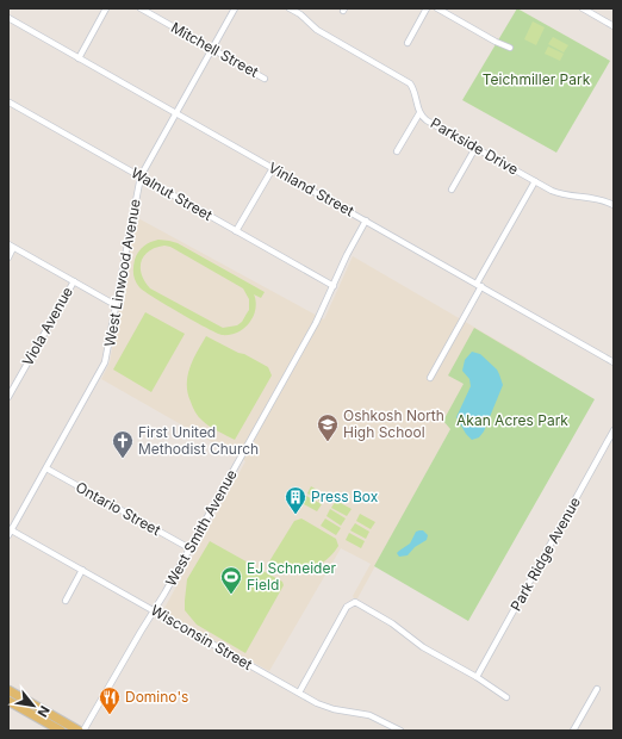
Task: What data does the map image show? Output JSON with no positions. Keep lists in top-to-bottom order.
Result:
{
  "streets": {
    "street": [
      "Mitchell Street",
      "Parkside Drive",
      "Vinland Street",
      "Walnut Street",
      "West Linwood Avenue",
      "Viola Avenue",
      "Ontario Street",
      "West Smith Avenue",
      "Park Ridge Avenue",
      "Wisconsin Street"
    ]
  },
  "crossings": [
    ["Mitchell Street", "West Linwood Avenue"],
    ["Vinland Street", "West Linwood Avenue"],
    ["Vinland Street", "West Smith Avenue"],
    ["Walnut Street", "West Linwood Avenue"],
    ["Walnut Street", "West Smith Avenue"],
    ["West Linwood Avenue", "Ontario Street"],
    ["West Linwood Avenue", "Wisconsin Street"],
    ["Ontario Street", "West Smith Avenue"],
    ["West Smith Avenue", "Wisconsin Street"]
  ],
  "parks": ["Teichmiller Park", "Akan Acres Park"],
  "places": {
    "school or university": ["Oshkosh North High School"],
    "church": ["First United Methodist Church"],
    "building": ["Press Box"],
    "sports": ["EJ Schneider Field"],
    "restaurant": ["Domino's"]
  },
  "north": "bottom right"
}
